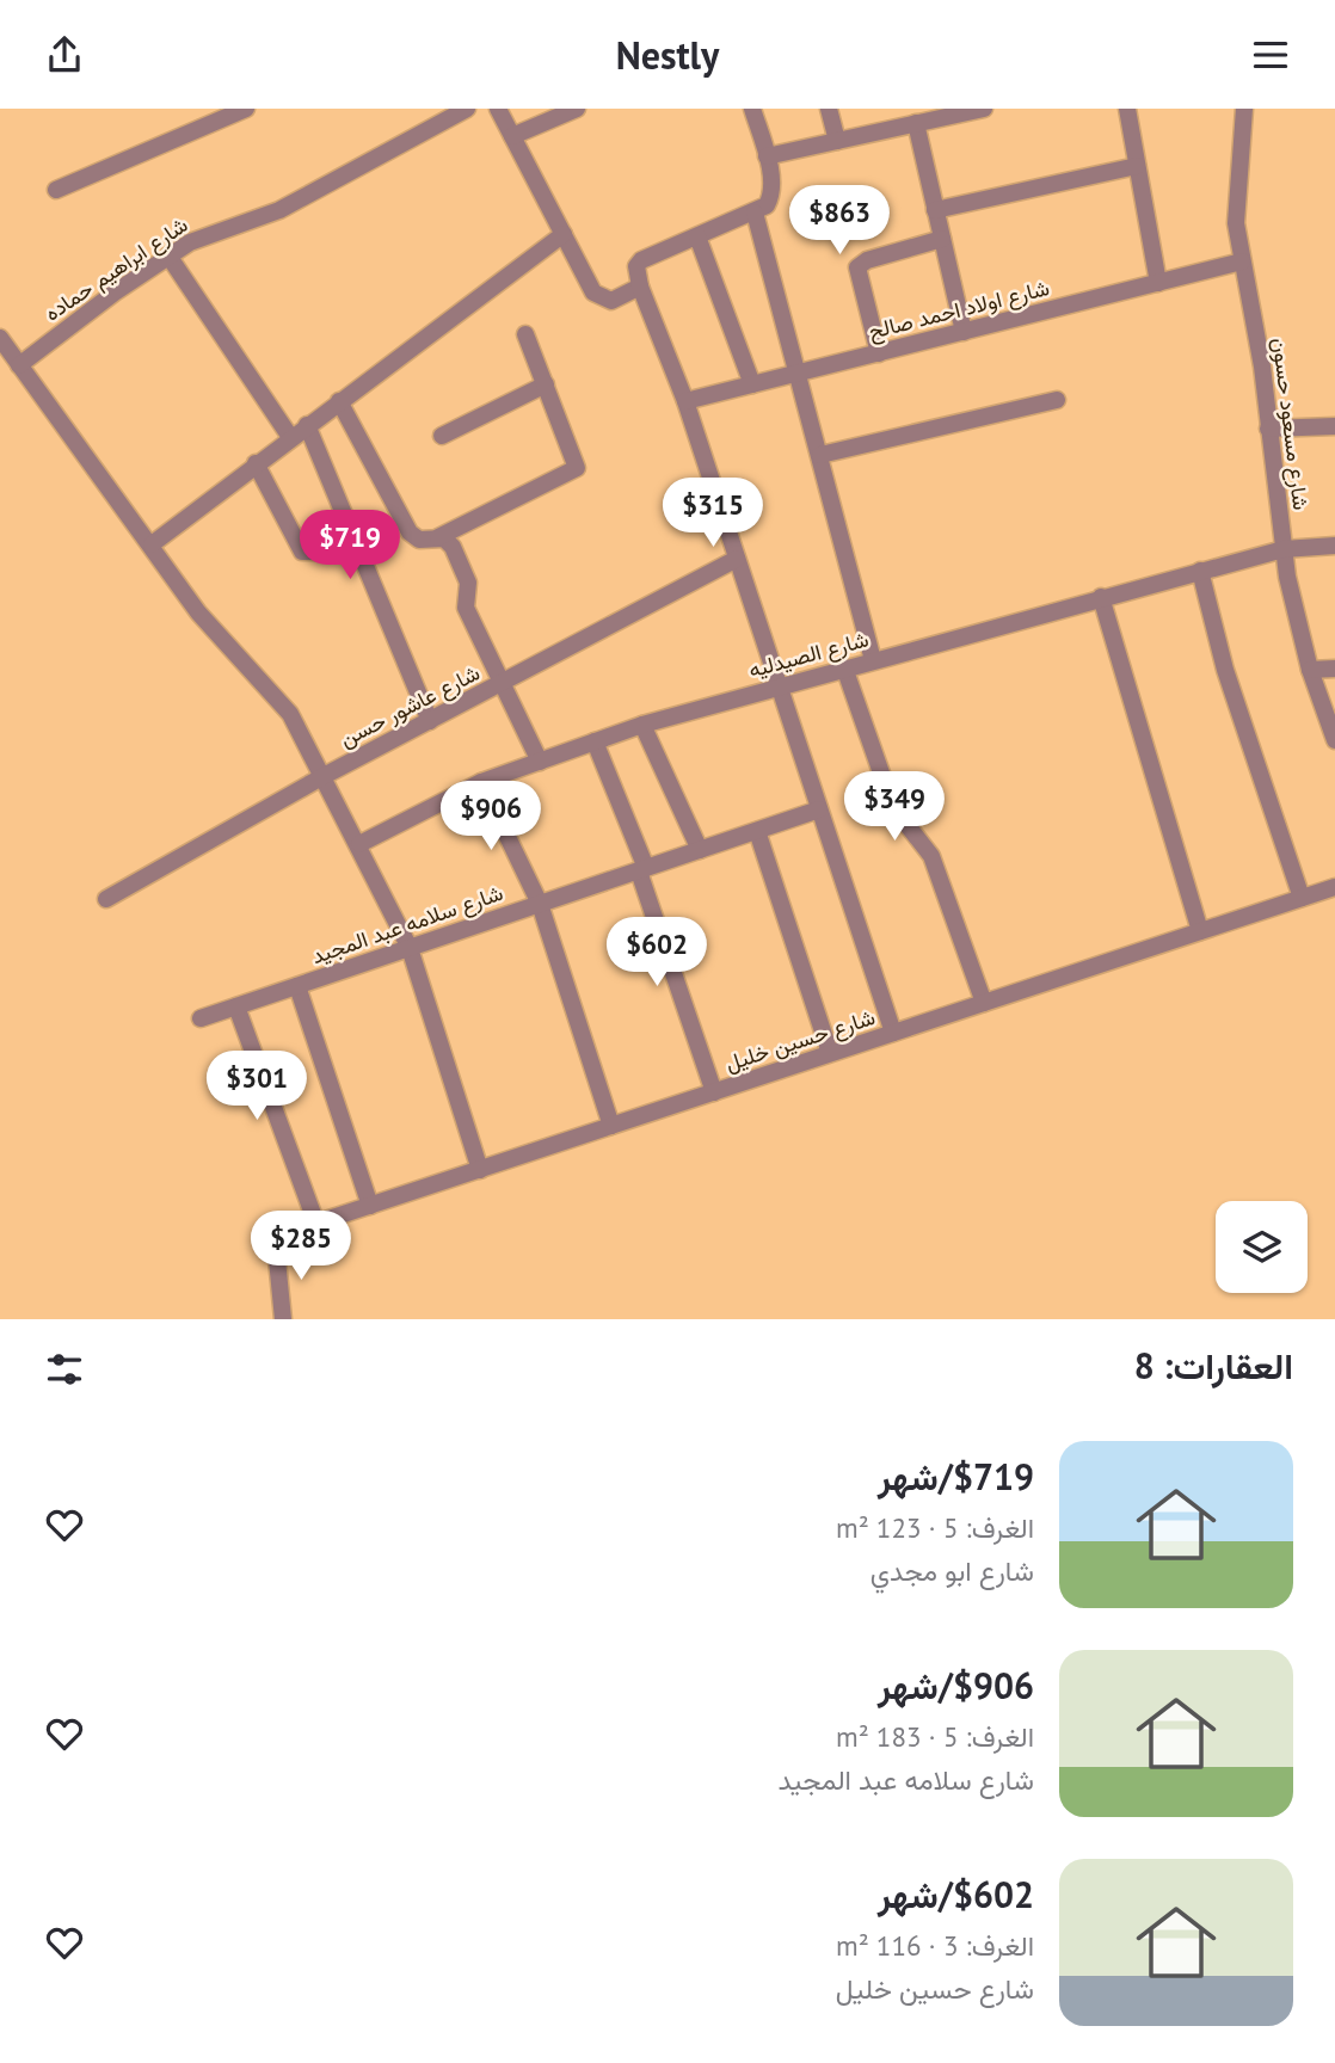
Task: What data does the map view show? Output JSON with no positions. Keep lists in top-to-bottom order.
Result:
{
  "streets": {
    "street": [
      "شارع ابراهيم حماده",
      "شارع اولاد احمد صالح",
      "شارع مسعود حسون",
      "شارع الصيدليه",
      "شارع عاشور حسن",
      "شارع سلامه عبد المجيد",
      "شارع حسين خليل"
    ]
  },
  "crossings": [
    ["شارع اولاد احمد صالح", "شارع مسعود حسون"],
    ["شارع مسعود حسون", "شارع الصيدليه"]
  ],
  "page": {
    "header": "Nestly",
    "price": [
      "$863",
      "$315",
      "$719",
      "$349",
      "$906",
      "$602",
      "$301",
      "$285"
    ],
    "heading": "العقارات: 8",
    "list": [
      {
        "name": "$719/شهر",
        "note": "الغرف: 5 · 123 m² · شارع ابو مجدي"
      },
      {
        "name": "$906/شهر",
        "note": "الغرف: 5 · 183 m² · شارع سلامه عبد المجيد"
      },
      {
        "name": "$602/شهر",
        "note": "الغرف: 3 · 116 m² · شارع حسين خليل"
      }
    ]
  }
}
